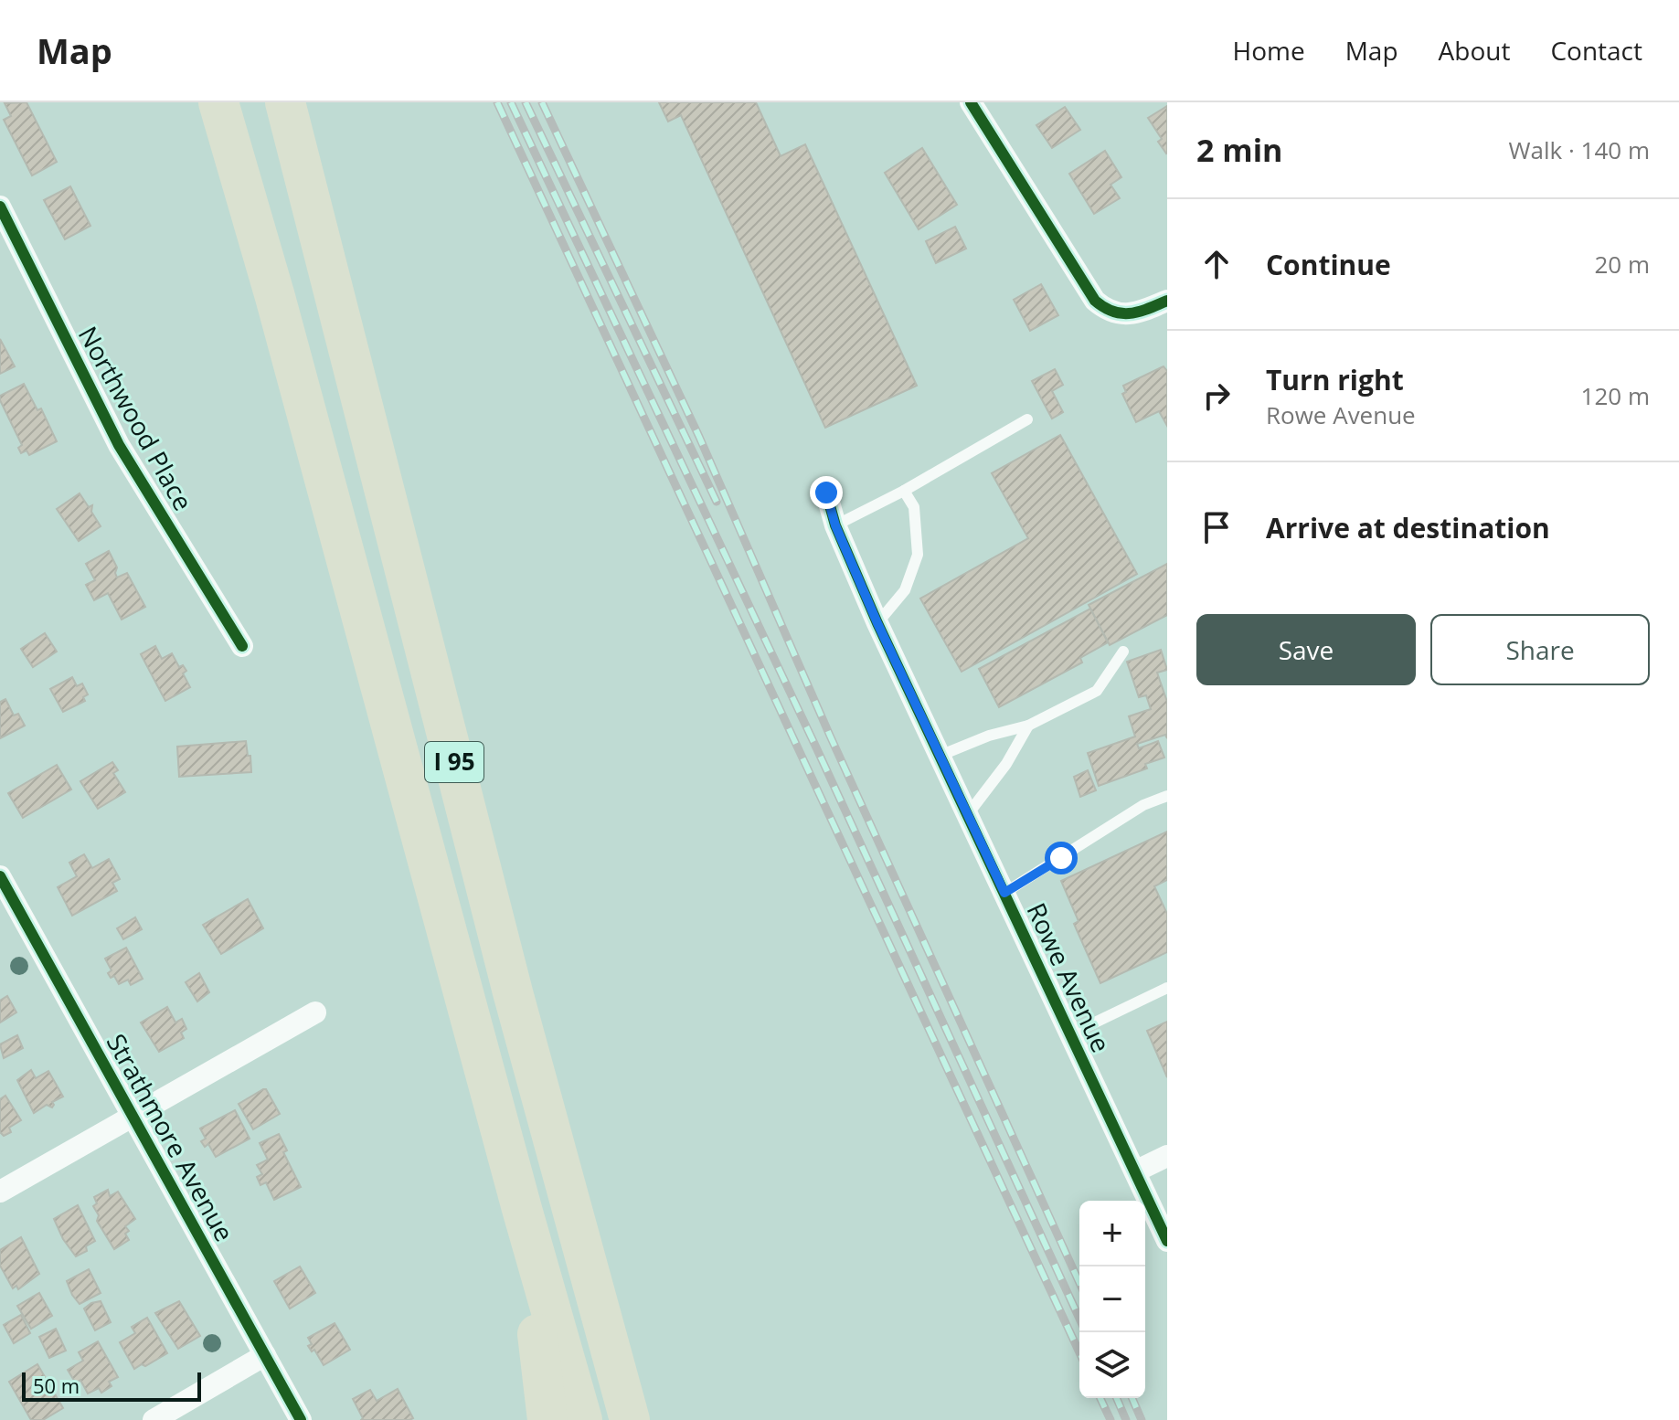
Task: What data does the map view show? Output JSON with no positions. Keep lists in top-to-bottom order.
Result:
{
  "streets": {
    "highway": ["I 95"],
    "street": ["Northwood Place", "Rowe Avenue", "Strathmore Avenue"]
  },
  "scale_bar": "50 m",
  "page": {
    "header": "Map",
    "nav": [
      "Home",
      "Map",
      "About",
      "Contact"
    ],
    "heading": ["2 min", "Walk · 140 m"],
    "list": [
      ["Continue", "20 m"],
      ["Turn right", "Rowe Avenue", "120 m"],
      "Arrive at destination"
    ],
    "buttons": ["Save", "Share"],
    "map_buttons": ["+", "−"],
    "scale": "50 m"
  }
}
